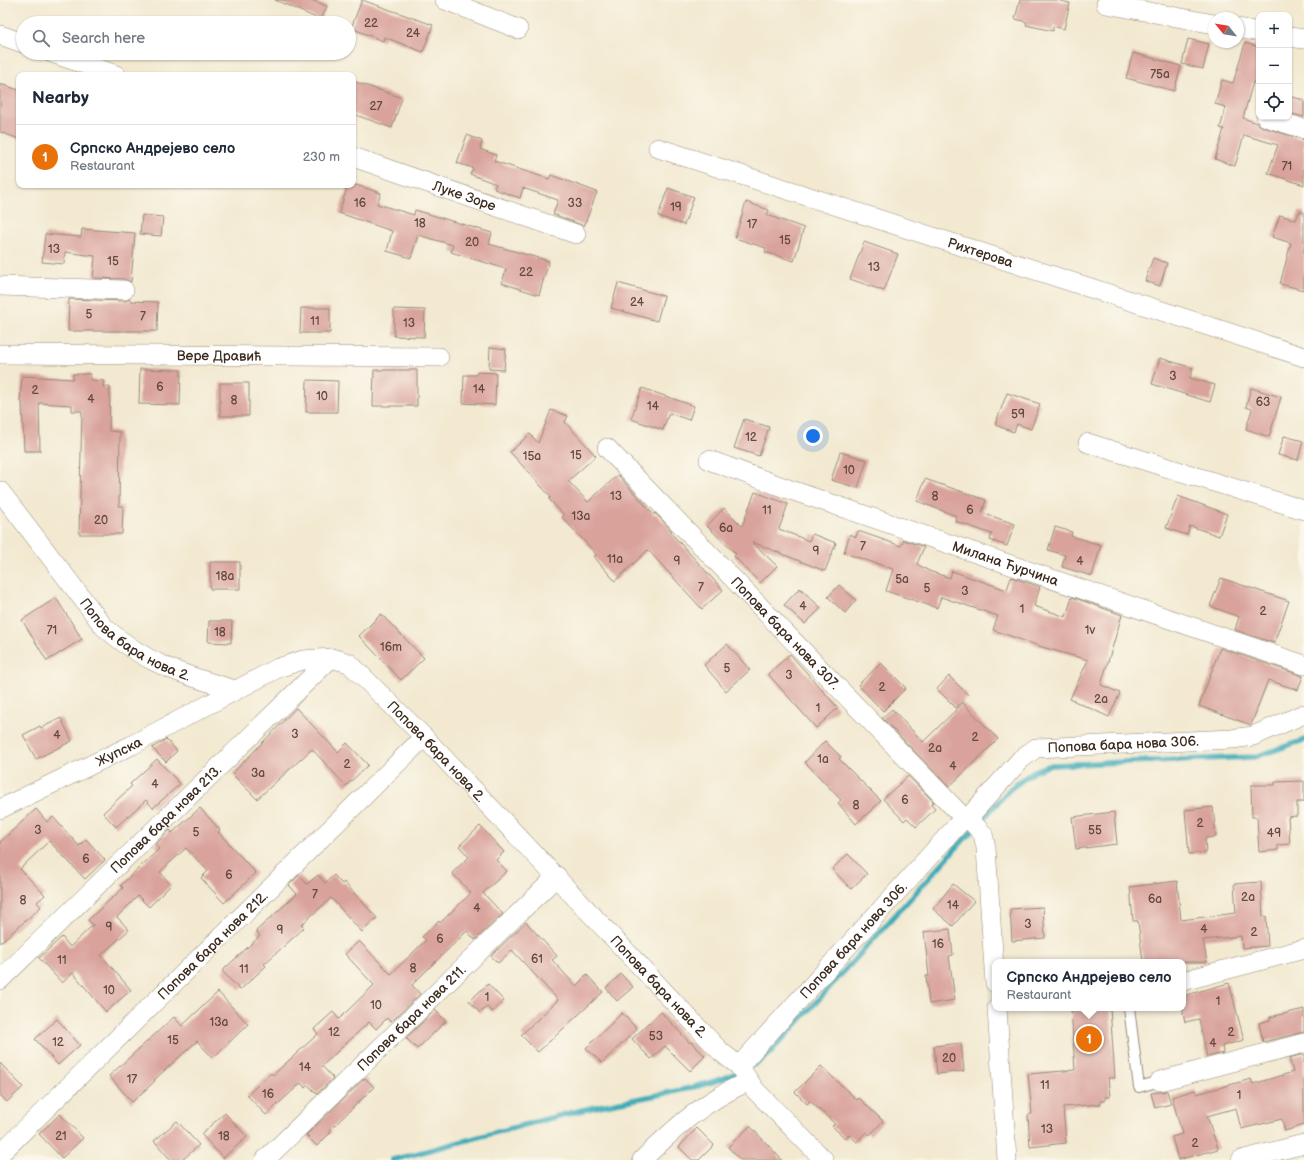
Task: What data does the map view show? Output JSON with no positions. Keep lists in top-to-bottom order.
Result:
{
  "streets": {
    "street": [
      "Луке Зоре",
      "Рихтерова",
      "Вере Дравић",
      "Милана Ћурчина",
      "Попова бара нова 307.",
      "Попова бара нова 2.",
      "Попова бара нова 306.",
      "Жупска",
      "Попова бара нова 213.",
      "Попова бара нова 212.",
      "Попова бара нова 211."
    ]
  },
  "crossings": [
    ["Попова бара нова 307.", "Попова бара нова 306."],
    ["Попова бара нова 2.", "Попова бара нова 306."],
    ["Попова бара нова 2.", "Жупска"],
    ["Попова бара нова 2.", "Попова бара нова 213."],
    ["Попова бара нова 2.", "Попова бара нова 212."],
    ["Попова бара нова 2.", "Попова бара нова 211."]
  ],
  "house_numbers": [
    "22",
    "24",
    "75a",
    "27",
    "71",
    "16",
    "33",
    "19",
    "18",
    "17",
    "15",
    "20",
    "13",
    "15",
    "13",
    "22",
    "24",
    "5",
    "7",
    "11",
    "13",
    "3",
    "6",
    "14",
    "2",
    "10",
    "4",
    "8",
    "63",
    "14",
    "59",
    "12",
    "15",
    "15a",
    "10",
    "13",
    "8",
    "11",
    "6",
    "13a",
    "20",
    "6a",
    "7",
    "9",
    "11a",
    "9",
    "4",
    "18a",
    "5a",
    "7",
    "5",
    "3",
    "4",
    "1",
    "2",
    "71",
    "1v",
    "18",
    "16m",
    "5",
    "3",
    "2",
    "2a",
    "1",
    "3",
    "4",
    "2",
    "2a",
    "1a",
    "2",
    "4",
    "3a",
    "4",
    "6",
    "8",
    "2",
    "3",
    "55",
    "5",
    "49",
    "6",
    "6",
    "7",
    "2a",
    "6a",
    "8",
    "14",
    "4",
    "3",
    "9",
    "4",
    "9",
    "2",
    "6",
    "16",
    "61",
    "11",
    "8",
    "11",
    "10",
    "1",
    "1",
    "10",
    "13a",
    "12",
    "2",
    "53",
    "15",
    "12",
    "4",
    "20",
    "14",
    "17",
    "11",
    "16",
    "1",
    "13",
    "21",
    "18",
    "2"
  ],
  "north": "top left",
  "page": {
    "map_buttons": ["+", "−"],
    "search": "Search here",
    "heading": "Nearby",
    "list": [
      {
        "mark": "1",
        "name": "Српско Андрејево село",
        "note": "Restaurant",
        "value": "230 m"
      }
    ],
    "popup": ["Српско Андрејево село", "Restaurant"],
    "pins": "1"
  }
}
